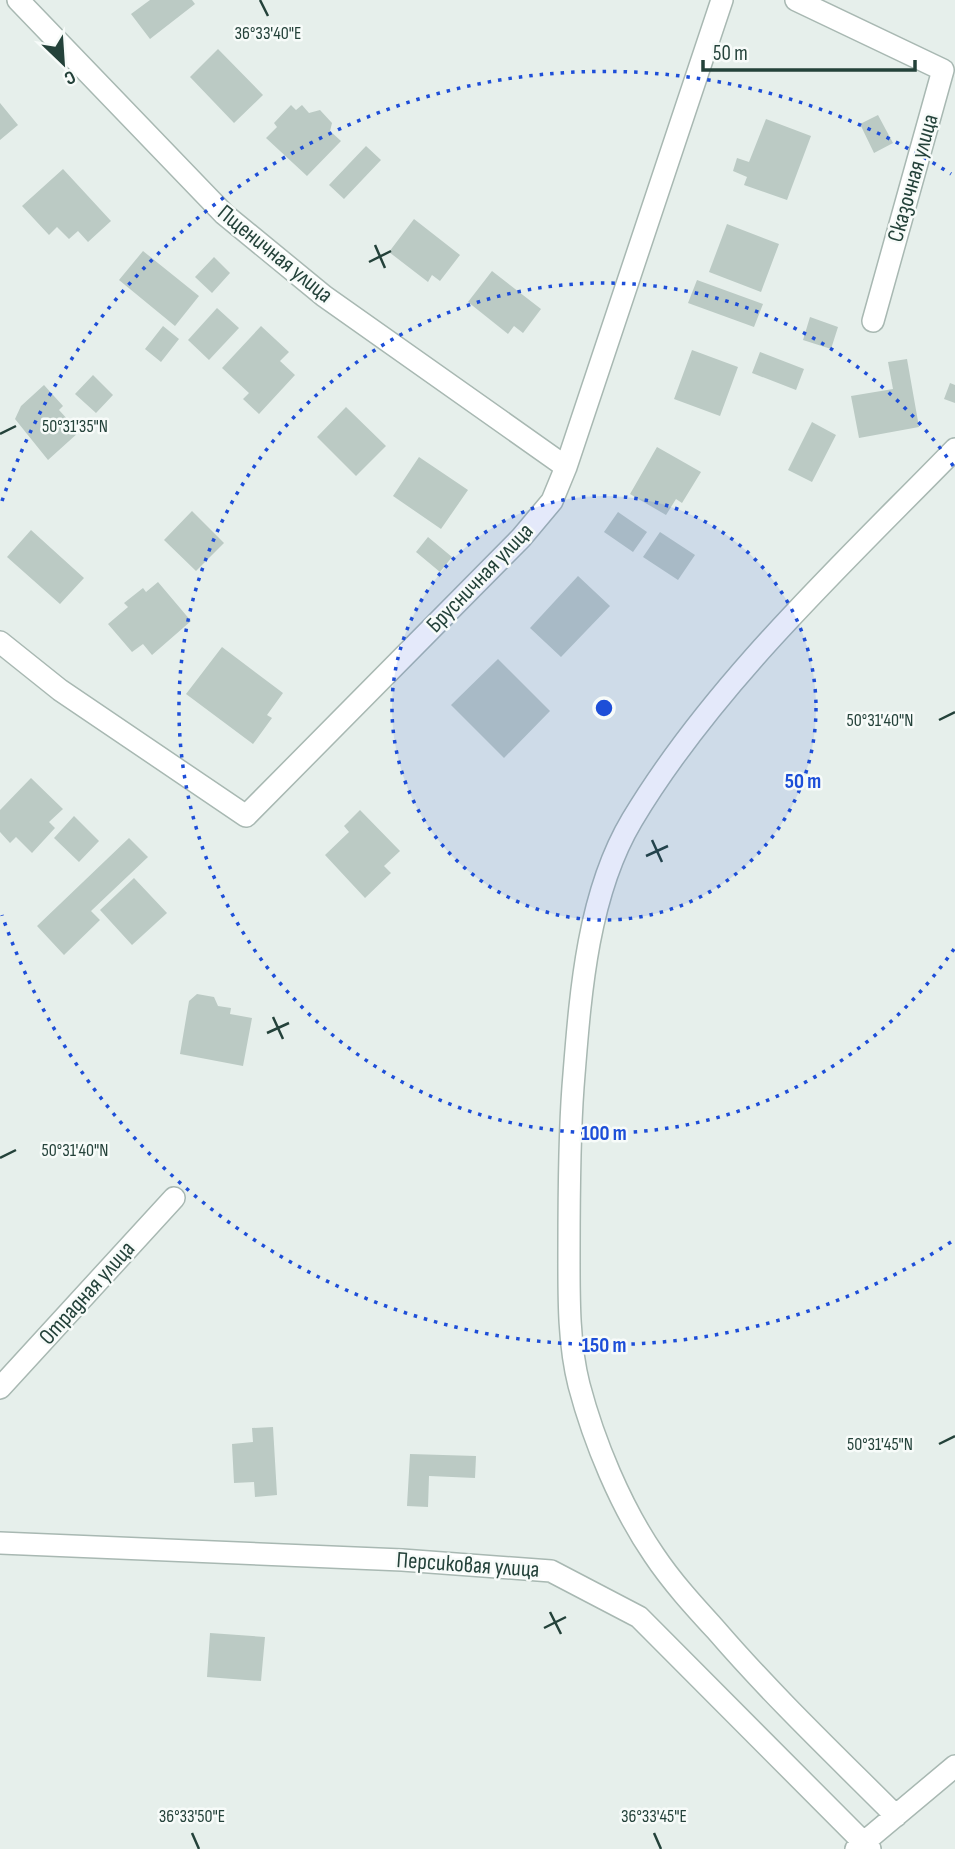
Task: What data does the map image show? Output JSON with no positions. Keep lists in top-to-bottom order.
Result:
{
  "streets": {
    "street": [
      "Сказочная улица",
      "Пщеничная улица",
      "Брусничная улица",
      "Отрадная улица",
      "Персиковая улица"
    ]
  },
  "crossings": [
    ["Пщеничная улица", "Брусничная улица"]
  ],
  "scale_bar": "50 m",
  "north": "bottom right",
  "coordinates": [
    "36°33'40\"E",
    "50°31'35\"N",
    "50°31'40\"N",
    "50°31'45\"N",
    "36°33'50\"E",
    "36°33'45\"E"
  ],
  "rings": ["50 m", "100 m", "150 m"]
}
